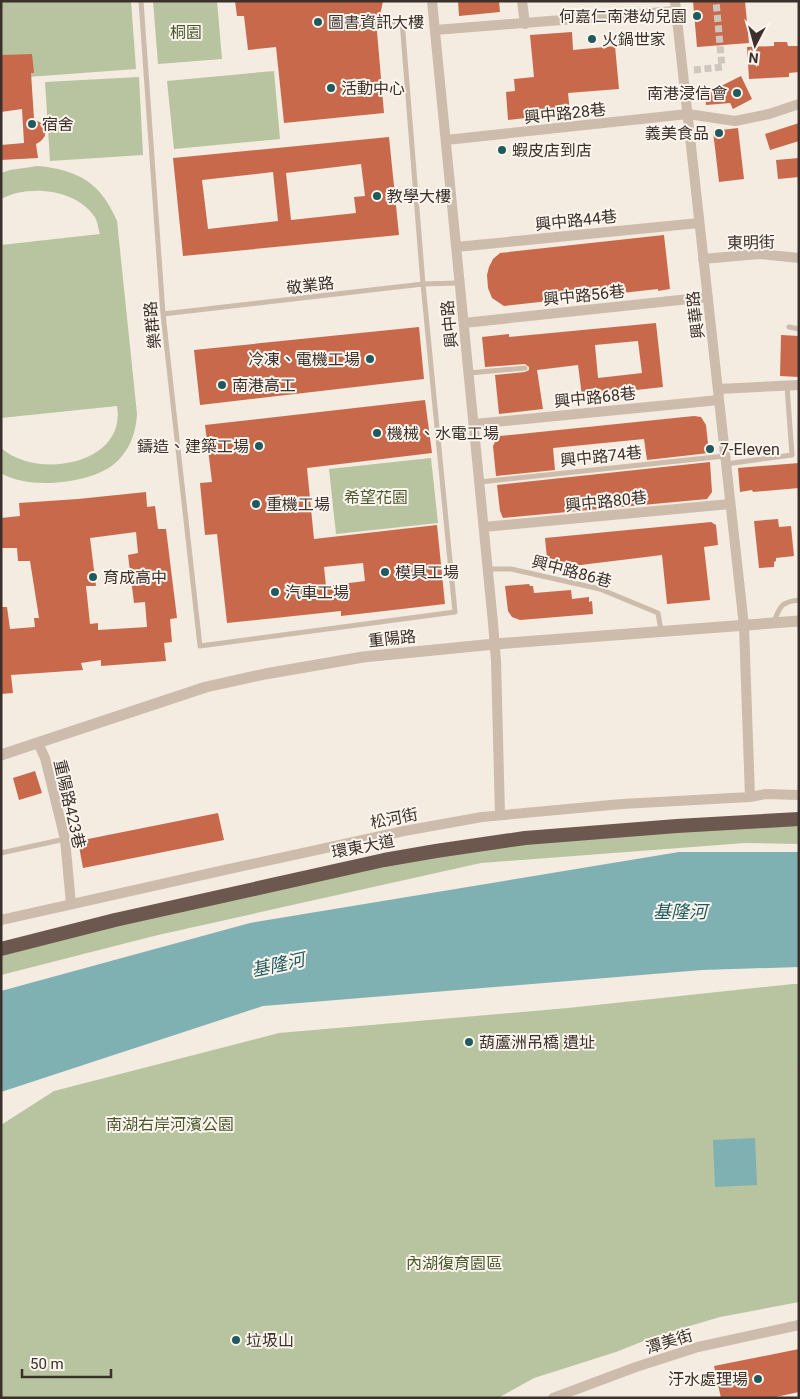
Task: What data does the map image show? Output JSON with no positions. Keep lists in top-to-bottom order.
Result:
{
  "streets": {
    "highway": ["環東大道"],
    "street": [
      "興中路28巷",
      "興中路44巷",
      "東明街",
      "興中路56巷",
      "興華路",
      "興中路",
      "興中路68巷",
      "興中路80巷",
      "重陽路",
      "重陽路423巷",
      "松河街",
      "潭美街"
    ],
    "lane": [
      "敬業路",
      "樂群路",
      "興中路74巷",
      "興中路86巷"
    ]
  },
  "crossings": [
    ["興中路28巷", "興華路"],
    ["興中路28巷", "興中路"],
    ["興中路44巷", "興華路"],
    ["興中路44巷", "興中路"],
    ["東明街", "興華路"],
    ["敬業路", "興中路"],
    ["敬業路", "樂群路"],
    ["興中路56巷", "興華路"],
    ["興中路56巷", "興中路"],
    ["興華路", "興中路68巷"],
    ["興華路", "興中路74巷"],
    ["興華路", "興中路80巷"],
    ["興華路", "重陽路"],
    ["興華路", "松河街"],
    ["興中路", "興中路68巷"],
    ["興中路", "興中路74巷"],
    ["興中路", "興中路80巷"],
    ["興中路", "興中路86巷"],
    ["興中路", "重陽路"],
    ["興中路", "松河街"],
    ["興中路86巷", "重陽路"],
    ["重陽路", "重陽路423巷"],
    ["重陽路423巷", "松河街"]
  ],
  "water": ["基隆河"],
  "parks": [
    "桐園",
    "希望花園",
    "南湖右岸河濱公園",
    "內湖復育園區"
  ],
  "places": [
    "何嘉仁南港幼兒園",
    "圖書資訊大樓",
    "火鍋世家",
    "活動中心",
    "南港浸信會",
    "宿舍",
    "義美食品",
    "蝦皮店到店",
    "教學大樓",
    "冷凍、電機工場",
    "南港高工",
    "機械、水電工場",
    "鑄造、建築工場",
    "7-Eleven",
    "重機工場",
    "模具工場",
    "育成高中",
    "汽車工場",
    "葫蘆洲吊橋 遺址",
    "垃圾山",
    "汙水處理場"
  ],
  "scale_bar": "50 m",
  "north": "bottom"
}
